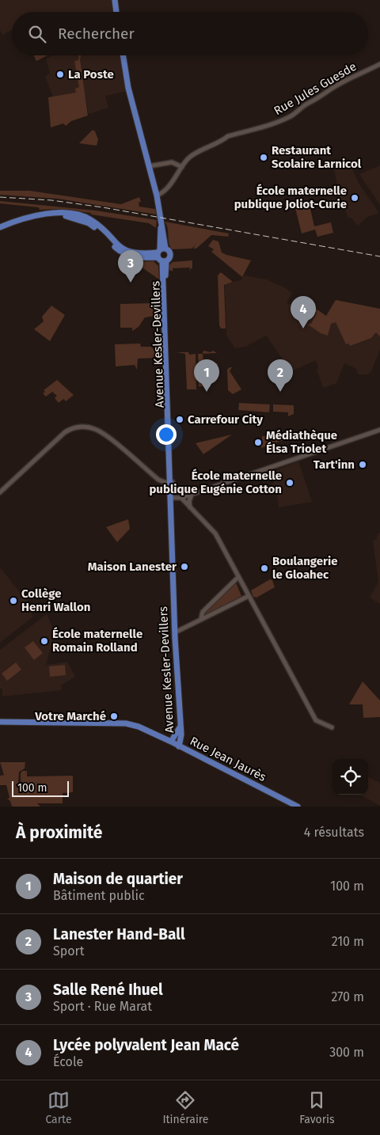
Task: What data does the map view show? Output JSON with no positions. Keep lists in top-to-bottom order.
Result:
{
  "streets": {
    "main road": ["Avenue Kesler-Devillers", "Rue Jean Jaurès"],
    "street": ["Rue Jules Guesde"]
  },
  "crossings": [
    ["Avenue Kesler-Devillers", "Rue Jean Jaurès"]
  ],
  "places": [
    "La Poste",
    "Restaurant Scolaire Larnicol",
    "École maternelle publique Joliot-Curie",
    "Carrefour City",
    "Médiathèque Élsa Triolet",
    "Tart'inn",
    "École maternelle publique Eugénie Cotton",
    "Maison Lanester",
    "Boulangerie le Gloahec",
    "Collège Henri Wallon",
    "École maternelle Romain Rolland",
    "Votre Marché"
  ],
  "scale_bar": "100 m",
  "page": {
    "search": "Rechercher",
    "pins": [
      "3",
      "4",
      "1",
      "2"
    ],
    "scale": "100 m",
    "heading": ["À proximité", "4 résultats"],
    "list": [
      {
        "mark": "1",
        "name": "Maison de quartier",
        "note": "Bâtiment public",
        "value": "100 m"
      },
      {
        "mark": "2",
        "name": "Lanester Hand-Ball",
        "note": "Sport",
        "value": "210 m"
      },
      {
        "mark": "3",
        "name": "Salle René Ihuel",
        "note": "Sport · Rue Marat",
        "value": "270 m"
      },
      {
        "mark": "4",
        "name": "Lycée polyvalent Jean Macé",
        "note": "École",
        "value": "300 m"
      }
    ],
    "nav": ["Carte", "Itinéraire", "Favoris"]
  }
}
